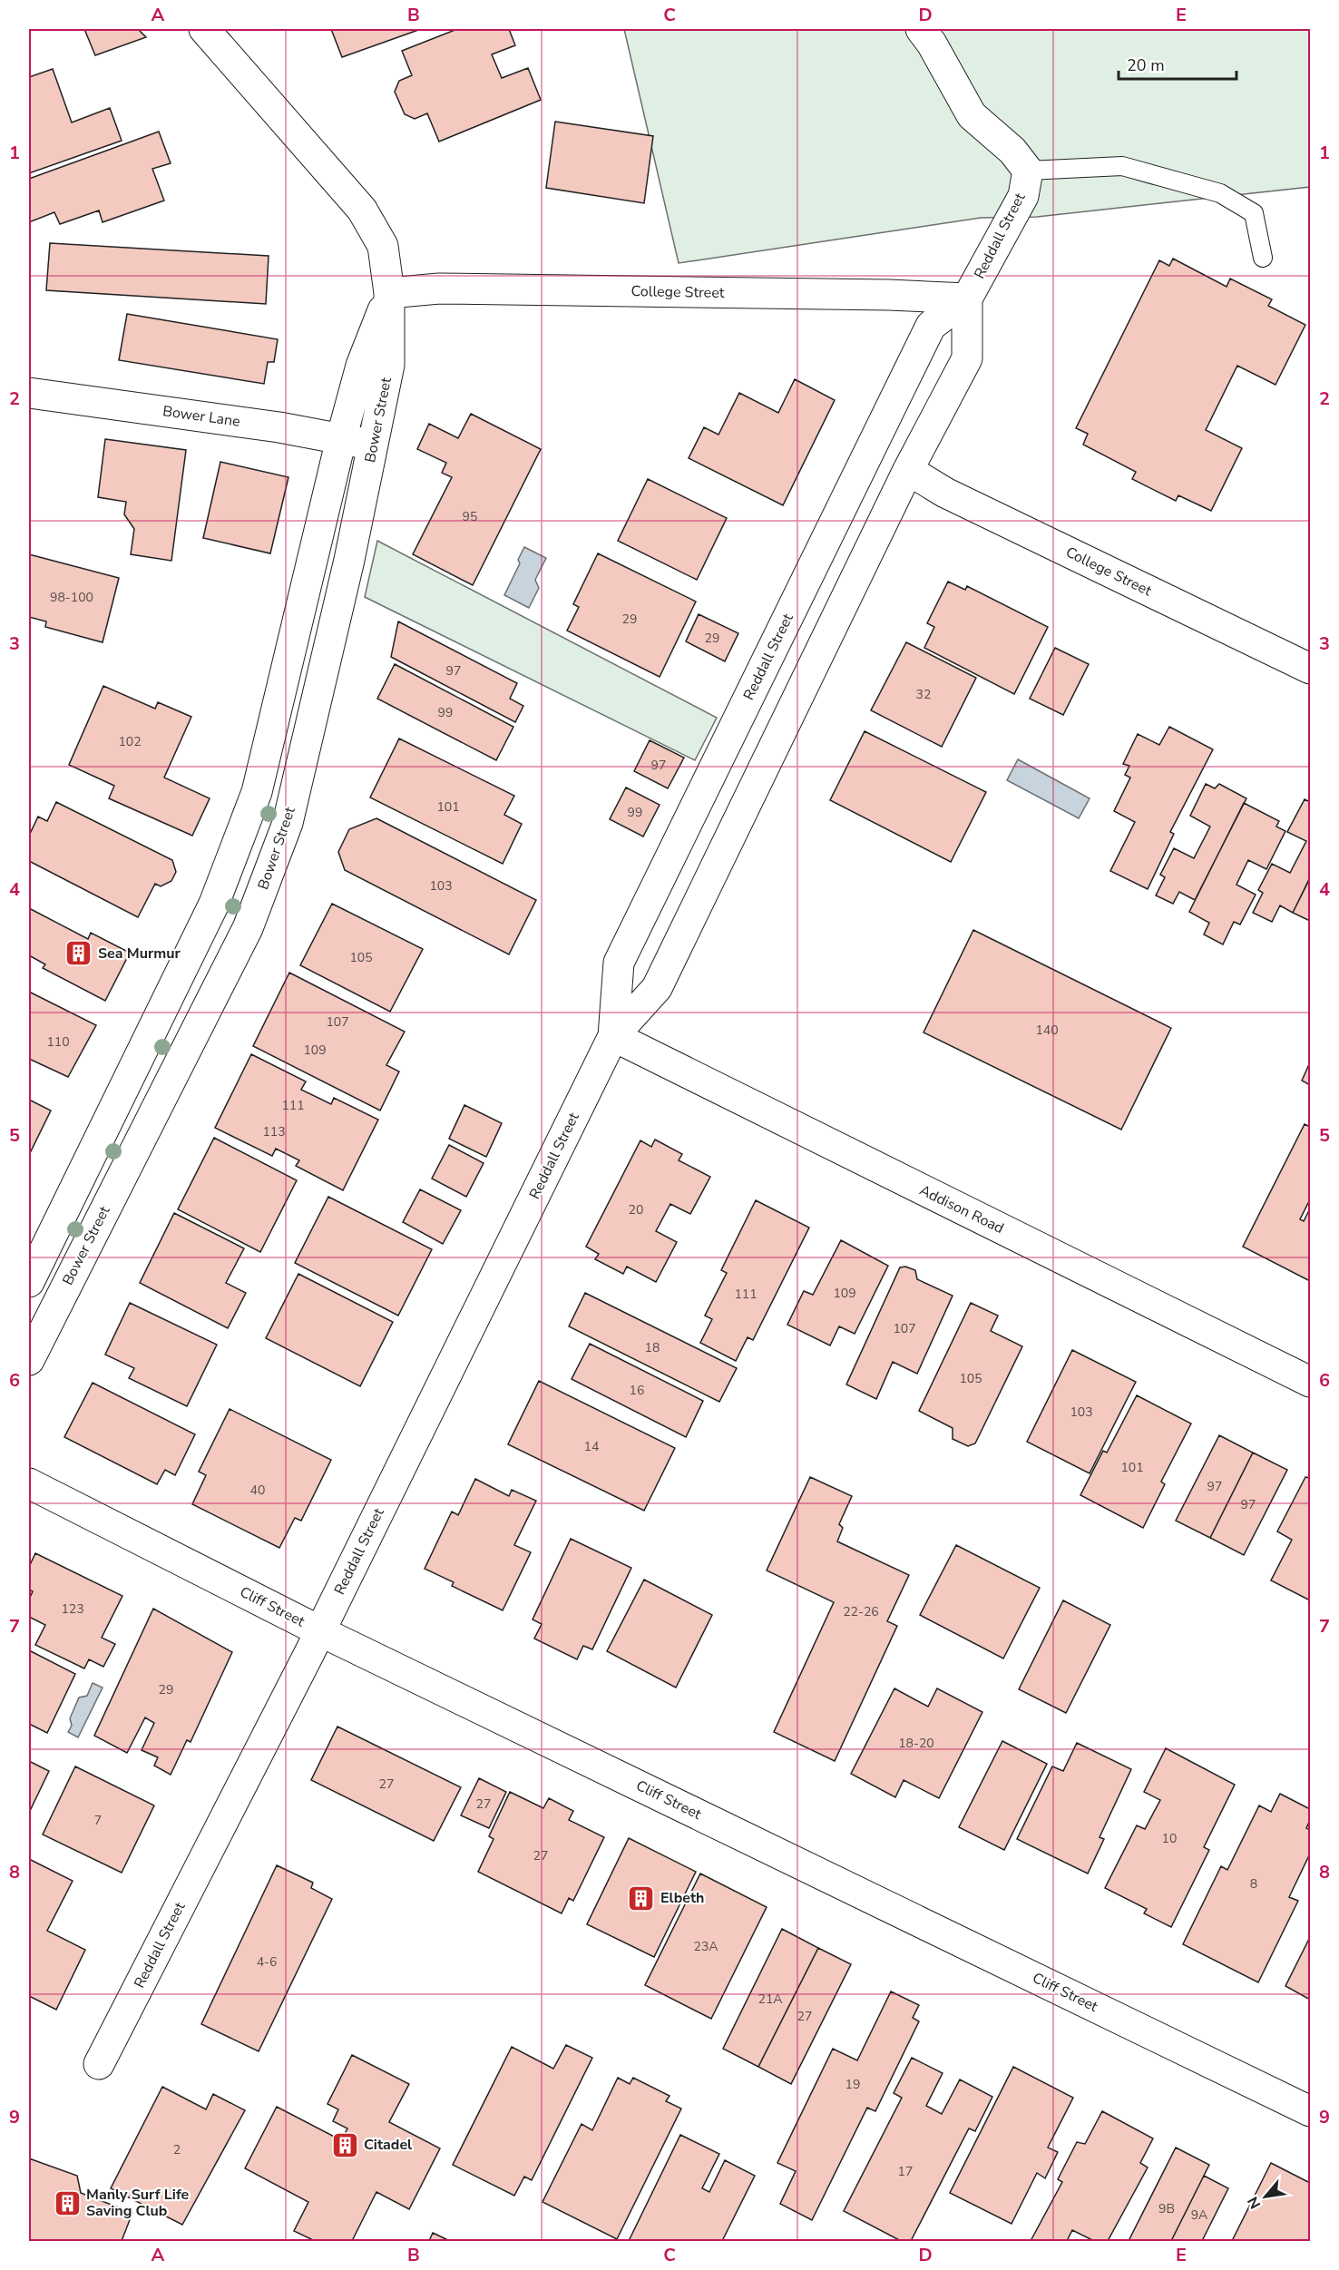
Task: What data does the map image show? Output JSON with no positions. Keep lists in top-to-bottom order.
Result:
{
  "streets": {
    "street": [
      "Reddall Street",
      "College Street",
      "Bower Lane",
      "Bower Street",
      "Addison Road",
      "Cliff Street"
    ]
  },
  "crossings": [
    ["Reddall Street", "College Street"],
    ["Reddall Street", "Addison Road"],
    ["Reddall Street", "Cliff Street"],
    ["College Street", "Bower Street"],
    ["Bower Lane", "Bower Street"]
  ],
  "places": {
    "building": [
      "Sea Murmur",
      "Elbeth",
      "Citadel",
      "Manly Surf Life Saving Club"
    ]
  },
  "house_numbers": [
    "95",
    "98-100",
    "29",
    "29",
    "97",
    "32",
    "99",
    "102",
    "97",
    "101",
    "99",
    "103",
    "105",
    "107",
    "140",
    "110",
    "109",
    "111",
    "113",
    "20",
    "109",
    "111",
    "107",
    "18",
    "105",
    "16",
    "103",
    "14",
    "101",
    "97",
    "40",
    "97",
    "123",
    "22-26",
    "29",
    "18-20",
    "27",
    "27",
    "7",
    "10",
    "27",
    "8",
    "23A",
    "4-6",
    "21A",
    "27",
    "19",
    "2",
    "17",
    "9B",
    "9A"
  ],
  "scale_bar": "20 m",
  "north": "bottom left",
  "grid": {
    "columns": [
      "A",
      "B",
      "C",
      "D",
      "E"
    ],
    "rows": [
      "1",
      "2",
      "3",
      "4",
      "5",
      "6",
      "7",
      "8",
      "9"
    ]
  }
}
